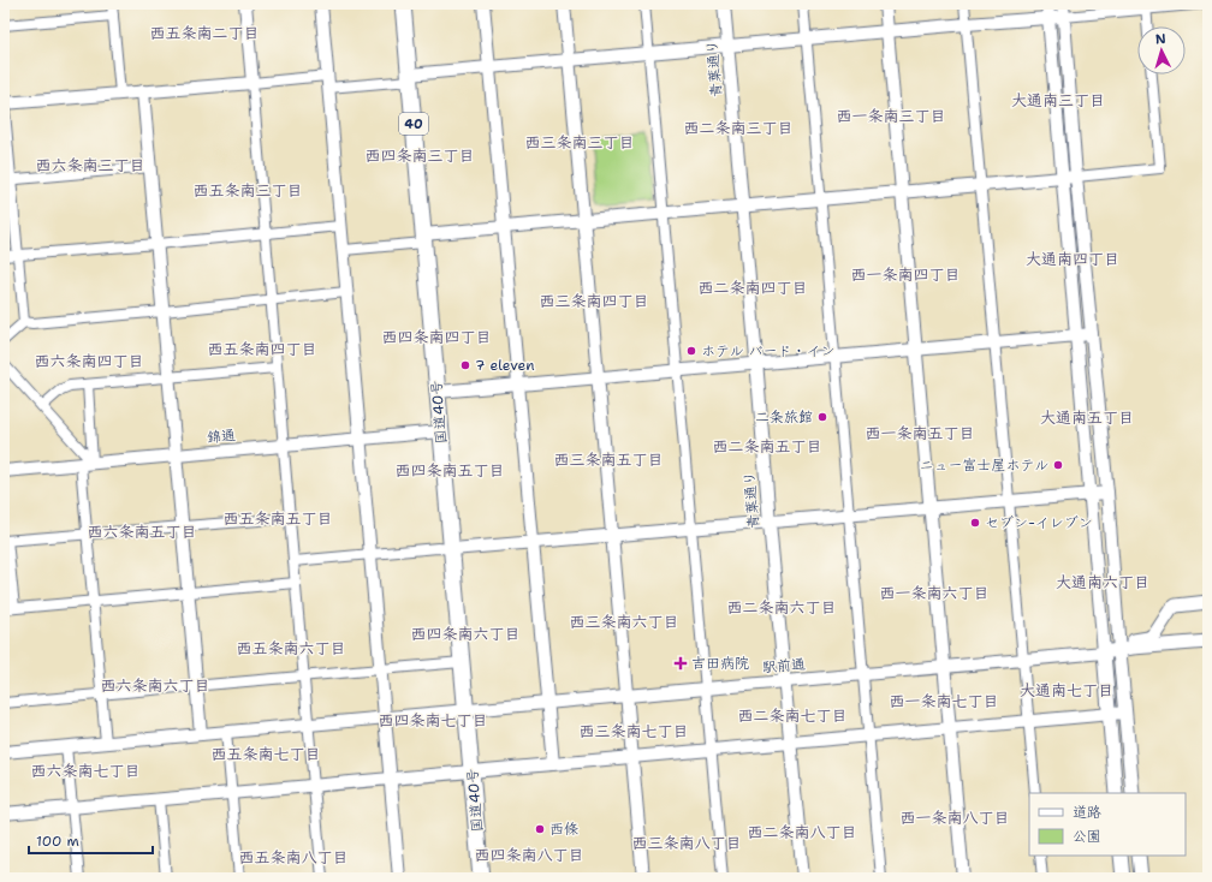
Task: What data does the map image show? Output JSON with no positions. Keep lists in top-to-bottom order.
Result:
{
  "streets": {
    "highway": ["40", "国道40号"],
    "street": ["青葉通り", "錦通", "駅前通"]
  },
  "crossings": [
    ["青葉通り", "駅前通"],
    ["国道40号", "錦通"],
    ["国道40号", "駅前通"]
  ],
  "districts": [
    "西五条南二丁目",
    "大通南三丁目",
    "西一条南三丁目",
    "西二条南三丁目",
    "西三条南三丁目",
    "西四条南三丁目",
    "西六条南三丁目",
    "西五条南三丁目",
    "大通南四丁目",
    "西一条南四丁目",
    "西二条南四丁目",
    "西三条南四丁目",
    "西四条南四丁目",
    "西五条南四丁目",
    "西六条南四丁目",
    "大通南五丁目",
    "西一条南五丁目",
    "西二条南五丁目",
    "西三条南五丁目",
    "西四条南五丁目",
    "西五条南五丁目",
    "西六条南五丁目",
    "大通南六丁目",
    "西一条南六丁目",
    "西二条南六丁目",
    "西三条南六丁目",
    "西四条南六丁目",
    "西五条南六丁目",
    "西六条南六丁目",
    "大通南七丁目",
    "西一条南七丁目",
    "西二条南七丁目",
    "西四条南七丁目",
    "西三条南七丁目",
    "西五条南七丁目",
    "西六条南七丁目",
    "西一条南八丁目",
    "西二条南八丁目",
    "西三条南八丁目",
    "西四条南八丁目",
    "西五条南八丁目"
  ],
  "places": {
    "other": [
      "ホテル バード・イン",
      "7 eleven",
      "二条旅館",
      "ニュー富士屋ホテル",
      "セブン-イレブン",
      "西條"
    ],
    "health": ["吉田病院"]
  },
  "legend": ["道路", "公園"],
  "scale_bar": "100 m",
  "north": "top"
}
